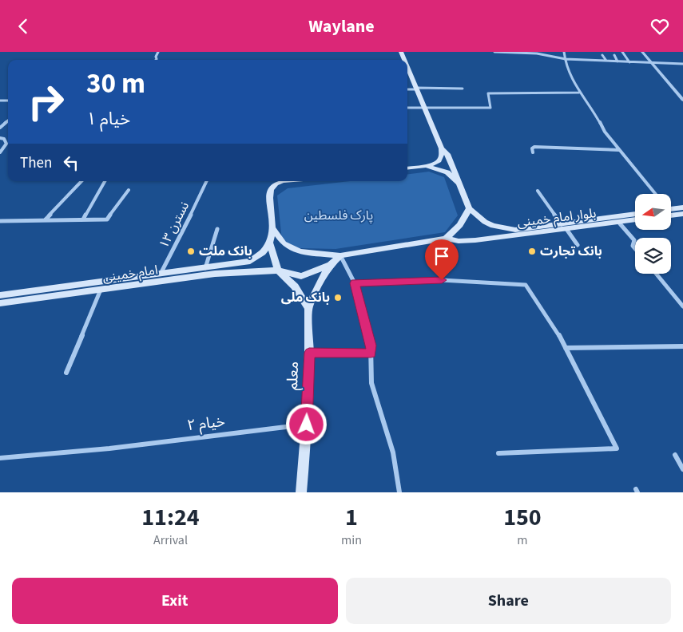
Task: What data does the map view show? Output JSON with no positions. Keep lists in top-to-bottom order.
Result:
{
  "streets": {
    "main road": ["بلوار امام خمینی", "امام خمینی", "معلم"],
    "street": ["نسترن ۱۳", "خیام ۲"]
  },
  "crossings": [
    ["نسترن ۱۳", "امام خمینی"],
    ["معلم", "خیام ۲"]
  ],
  "parks": ["پارک فلسطین"],
  "places": ["بانک ملت", "بانک تجارت", "بانک ملی"],
  "north": "left",
  "page": {
    "header": "Waylane",
    "turn": ["30 m", "خیام ۱"],
    "then": "Then",
    "eta": [
      "11:24",
      "Arrival",
      "1",
      "min",
      "150",
      "m"
    ],
    "buttons": ["Exit", "Share"]
  }
}
